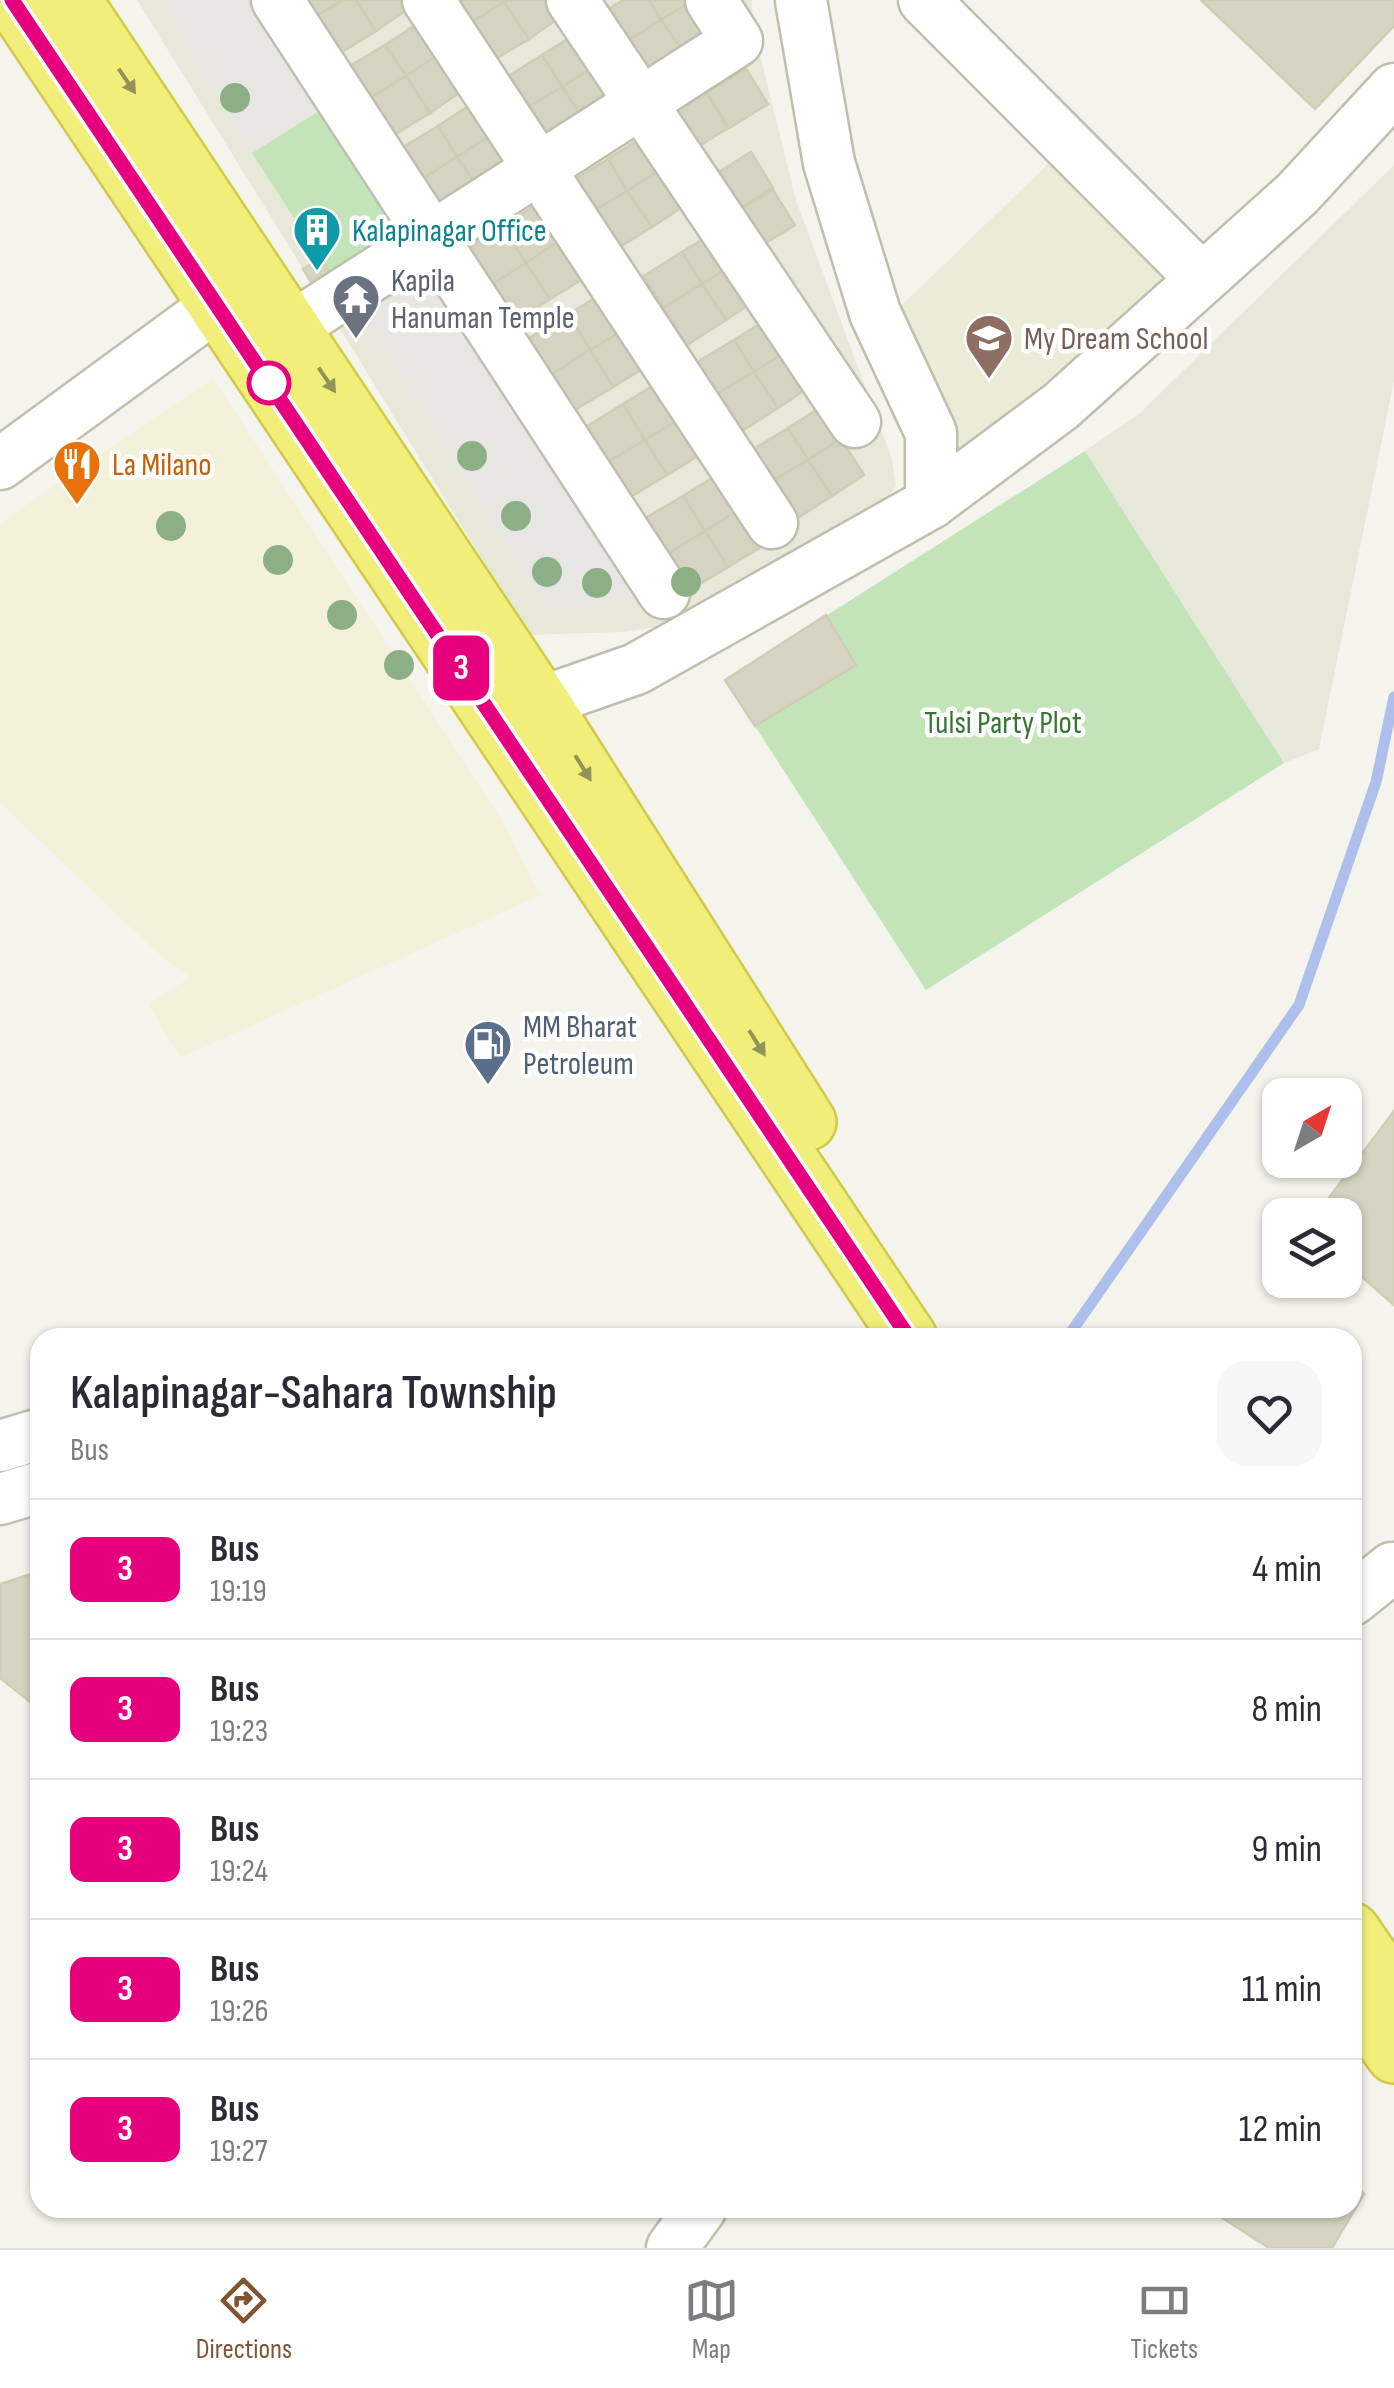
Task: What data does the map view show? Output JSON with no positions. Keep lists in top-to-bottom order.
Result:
{
  "parks": ["Tulsi Party Plot"],
  "places": {
    "building": ["Kalapinagar Office"],
    "temple": ["Kapila Hanuman Temple"],
    "school or university": ["My Dream School"],
    "restaurant": ["La Milano"],
    "fuel station": ["MM Bharat Petroleum"]
  },
  "lines": ["bus line 3"],
  "north": "top right",
  "page": {
    "on_map": "3",
    "heading": ["Kalapinagar-Sahara Township", "Bus"],
    "list": [
      {
        "mark": "3",
        "name": "Bus",
        "note": "19:19",
        "value": "4 min"
      },
      {
        "mark": "3",
        "name": "Bus",
        "note": "19:23",
        "value": "8 min"
      },
      {
        "mark": "3",
        "name": "Bus",
        "note": "19:24",
        "value": "9 min"
      },
      {
        "mark": "3",
        "name": "Bus",
        "note": "19:26",
        "value": "11 min"
      },
      {
        "mark": "3",
        "name": "Bus",
        "note": "19:27",
        "value": "12 min"
      }
    ],
    "tabs": ["Directions", "Map", "Tickets"]
  }
}
